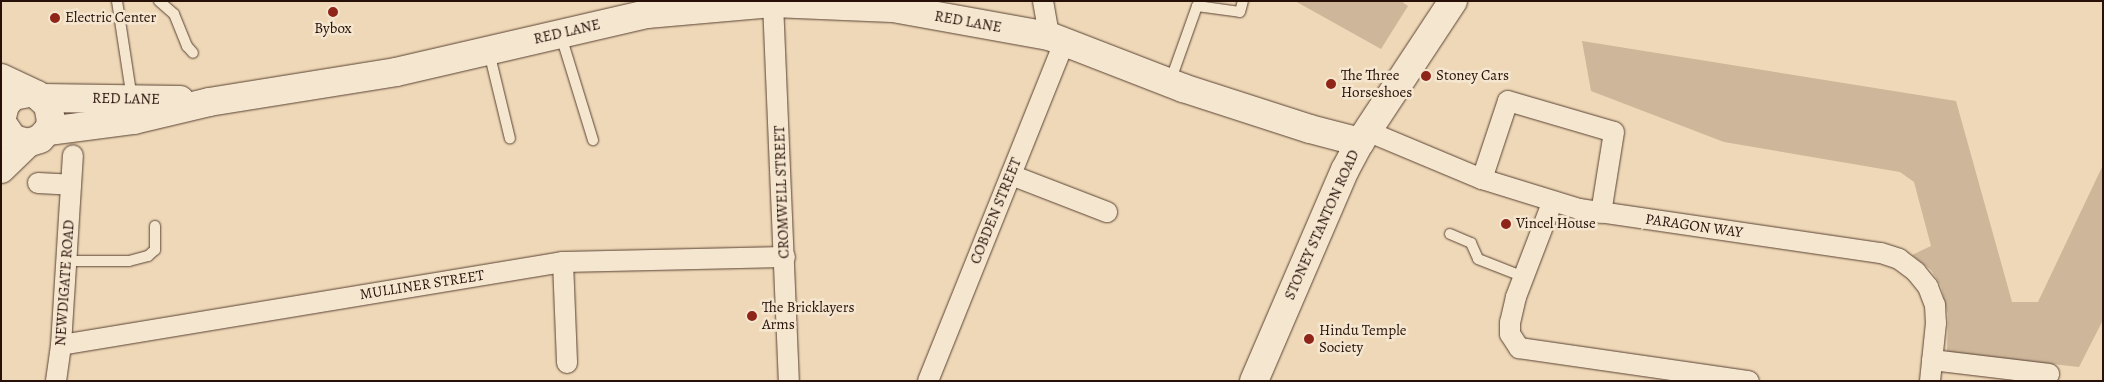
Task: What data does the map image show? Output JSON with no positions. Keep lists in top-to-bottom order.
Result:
{
  "streets": {
    "street": [
      "RED LANE",
      "CROMWELL STREET",
      "COBDEN STREET",
      "STONEY STANTON ROAD",
      "PARAGON WAY",
      "NEWDIGATE ROAD",
      "MULLINER STREET"
    ]
  },
  "crossings": [
    ["RED LANE", "CROMWELL STREET"],
    ["RED LANE", "COBDEN STREET"],
    ["RED LANE", "STONEY STANTON ROAD"],
    ["RED LANE", "PARAGON WAY"],
    ["CROMWELL STREET", "MULLINER STREET"],
    ["STONEY STANTON ROAD", "PARAGON WAY"],
    ["NEWDIGATE ROAD", "MULLINER STREET"]
  ],
  "places": [
    "Bybox",
    "Electric Center",
    "Stoney Cars",
    "The Three Horseshoes",
    "Vincel House",
    "The Bricklayers Arms",
    "Hindu Temple Society"
  ]
}
